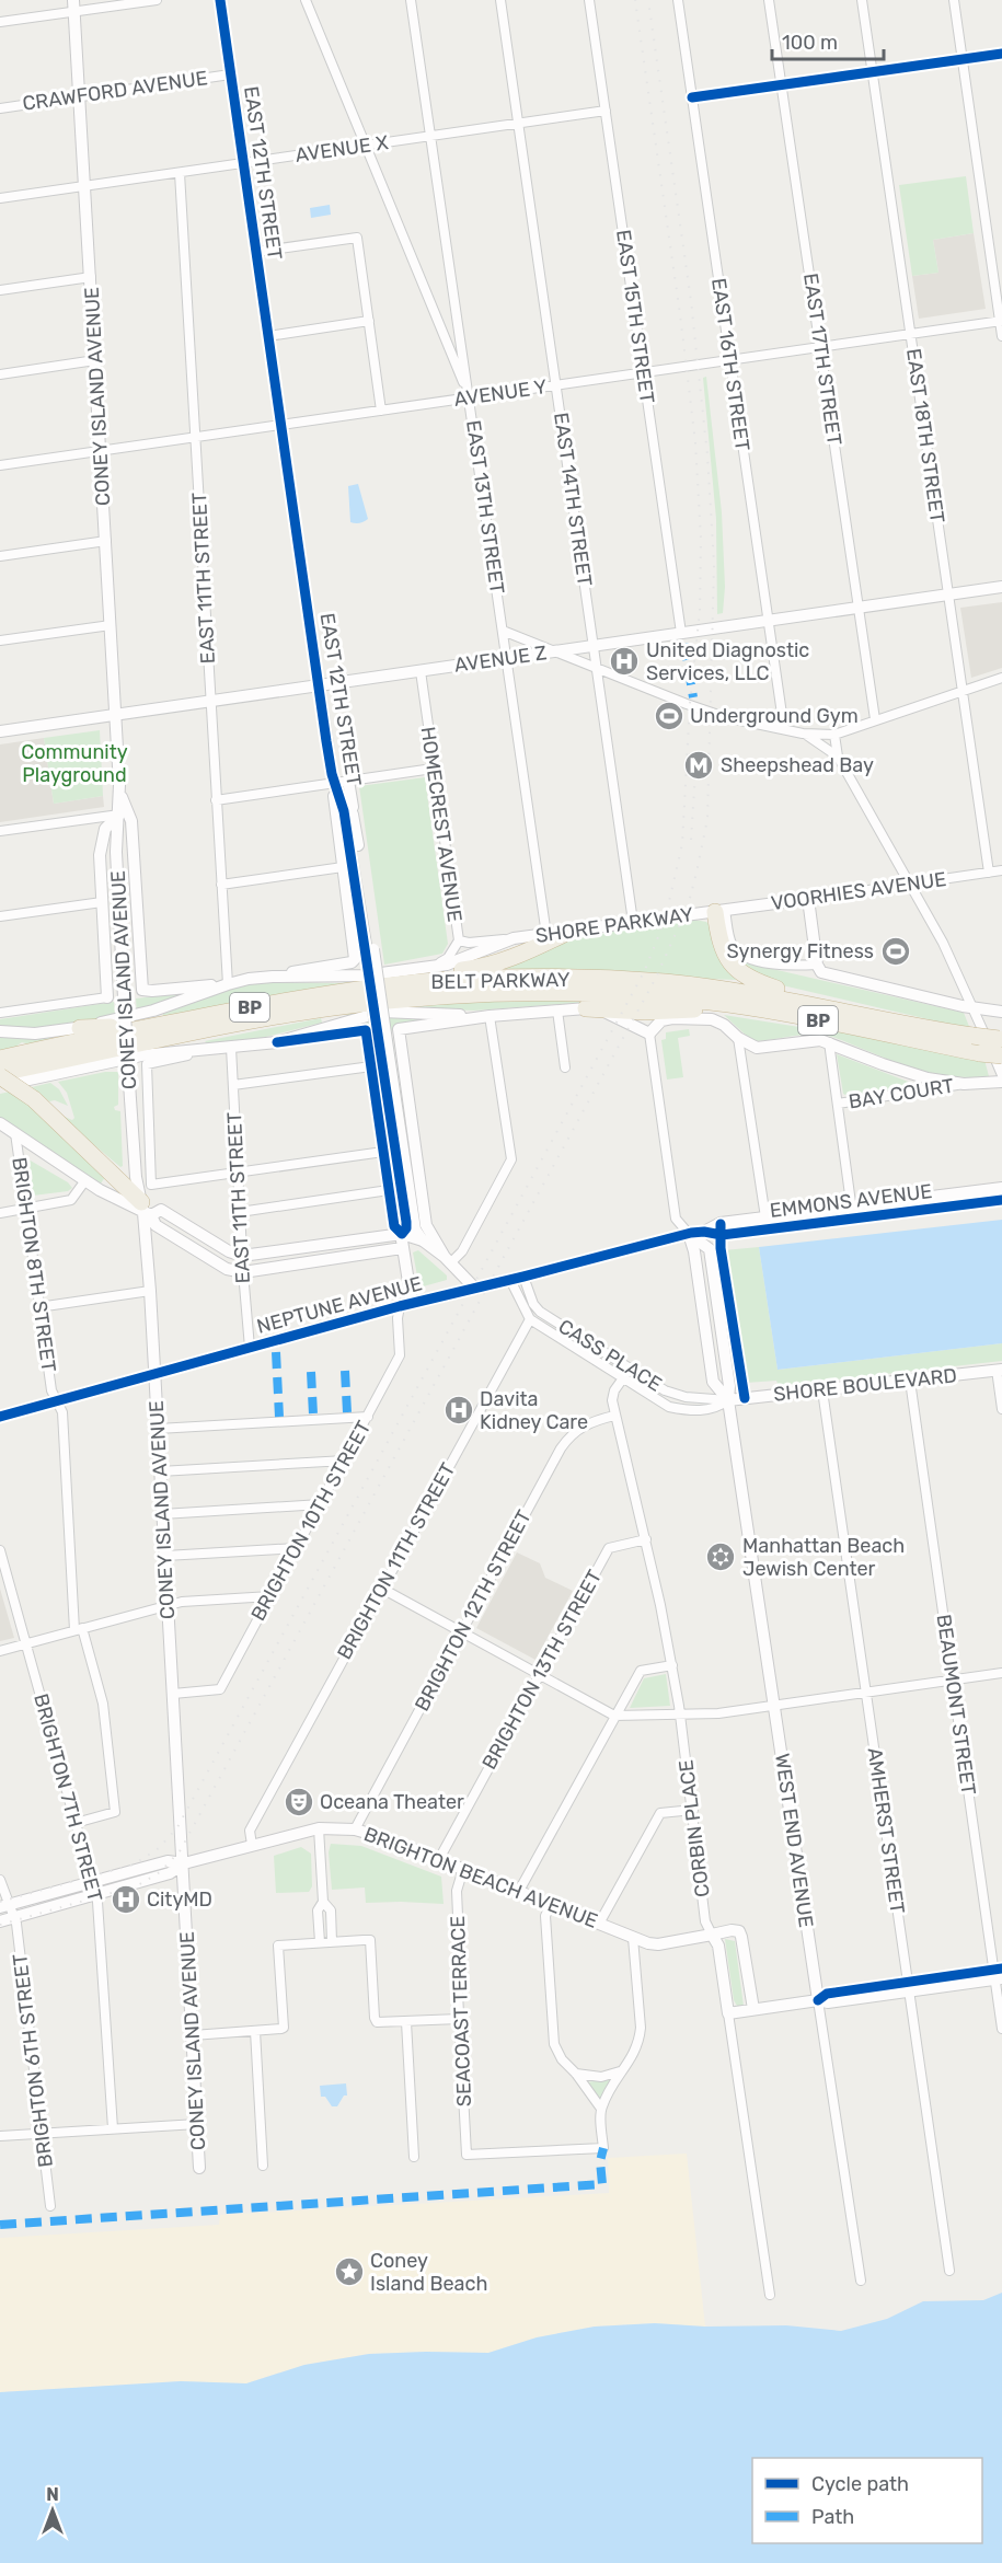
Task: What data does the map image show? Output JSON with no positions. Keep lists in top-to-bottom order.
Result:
{
  "streets": {
    "highway": ["BELT PARKWAY", "BP"],
    "main road": [
      "EAST 12TH STREET",
      "CONEY ISLAND AVENUE",
      "AVENUE Z",
      "VOORHIES AVENUE",
      "SHORE PARKWAY",
      "EMMONS AVENUE",
      "NEPTUNE AVENUE",
      "SHORE BOULEVARD",
      "CORBIN PLACE",
      "WEST END AVENUE",
      "BRIGHTON BEACH AVENUE"
    ],
    "street": [
      "CRAWFORD AVENUE",
      "AVENUE X",
      "EAST 15TH STREET",
      "EAST 17TH STREET",
      "EAST 16TH STREET",
      "AVENUE Y",
      "EAST 18TH STREET",
      "EAST 14TH STREET",
      "EAST 13TH STREET",
      "EAST 11TH STREET",
      "HOMECREST AVENUE",
      "BAY COURT",
      "BRIGHTON 8TH STREET",
      "CASS PLACE",
      "BRIGHTON 10TH STREET",
      "BRIGHTON 11TH STREET",
      "BRIGHTON 12TH STREET",
      "BRIGHTON 13TH STREET",
      "BEAUMONT STREET",
      "BRIGHTON 7TH STREET",
      "AMHERST STREET",
      "SEACOAST TERRACE",
      "BRIGHTON 6TH STREET"
    ]
  },
  "crossings": [
    ["CRAWFORD AVENUE", "EAST 12TH STREET"],
    ["CRAWFORD AVENUE", "CONEY ISLAND AVENUE"],
    ["AVENUE X", "EAST 12TH STREET"],
    ["AVENUE X", "EAST 15TH STREET"],
    ["AVENUE X", "CONEY ISLAND AVENUE"],
    ["AVENUE X", "EAST 14TH STREET"],
    ["AVENUE X", "EAST 13TH STREET"],
    ["AVENUE X", "EAST 11TH STREET"],
    ["EAST 12TH STREET", "AVENUE Y"],
    ["EAST 12TH STREET", "AVENUE Z"],
    ["EAST 12TH STREET", "SHORE PARKWAY"],
    ["EAST 12TH STREET", "NEPTUNE AVENUE"],
    ["EAST 12TH STREET", "BRIGHTON 10TH STREET"],
    ["EAST 15TH STREET", "AVENUE Y"],
    ["EAST 15TH STREET", "AVENUE Z"],
    ["EAST 17TH STREET", "AVENUE Y"],
    ["EAST 17TH STREET", "AVENUE Z"],
    ["EAST 16TH STREET", "AVENUE Y"],
    ["EAST 16TH STREET", "AVENUE Z"],
    ["AVENUE Y", "CONEY ISLAND AVENUE"],
    ["AVENUE Y", "EAST 18TH STREET"],
    ["AVENUE Y", "EAST 14TH STREET"],
    ["AVENUE Y", "EAST 13TH STREET"],
    ["AVENUE Y", "EAST 11TH STREET"],
    ["CONEY ISLAND AVENUE", "EAST 11TH STREET"],
    ["CONEY ISLAND AVENUE", "AVENUE Z"],
    ["CONEY ISLAND AVENUE", "SHORE PARKWAY"],
    ["CONEY ISLAND AVENUE", "NEPTUNE AVENUE"],
    ["CONEY ISLAND AVENUE", "BRIGHTON 10TH STREET"],
    ["CONEY ISLAND AVENUE", "BRIGHTON BEACH AVENUE"],
    ["EAST 18TH STREET", "AVENUE Z"],
    ["EAST 18TH STREET", "VOORHIES AVENUE"],
    ["EAST 14TH STREET", "AVENUE Z"],
    ["EAST 14TH STREET", "SHORE PARKWAY"],
    ["EAST 13TH STREET", "AVENUE Z"],
    ["EAST 13TH STREET", "SHORE PARKWAY"],
    ["EAST 11TH STREET", "AVENUE Z"],
    ["EAST 11TH STREET", "SHORE PARKWAY"],
    ["EAST 11TH STREET", "NEPTUNE AVENUE"],
    ["AVENUE Z", "HOMECREST AVENUE"],
    ["HOMECREST AVENUE", "SHORE PARKWAY"],
    ["VOORHIES AVENUE", "SHORE PARKWAY"],
    ["EMMONS AVENUE", "NEPTUNE AVENUE"],
    ["BRIGHTON 8TH STREET", "NEPTUNE AVENUE"],
    ["BRIGHTON 8TH STREET", "BRIGHTON 7TH STREET"],
    ["NEPTUNE AVENUE", "CASS PLACE"],
    ["NEPTUNE AVENUE", "BRIGHTON 10TH STREET"],
    ["CASS PLACE", "SHORE BOULEVARD"],
    ["CASS PLACE", "BRIGHTON 11TH STREET"],
    ["CASS PLACE", "CORBIN PLACE"],
    ["CASS PLACE", "WEST END AVENUE"],
    ["SHORE BOULEVARD", "BEAUMONT STREET"],
    ["SHORE BOULEVARD", "AMHERST STREET"],
    ["SHORE BOULEVARD", "WEST END AVENUE"],
    ["BRIGHTON 11TH STREET", "BRIGHTON BEACH AVENUE"],
    ["BRIGHTON 12TH STREET", "CORBIN PLACE"],
    ["BRIGHTON 12TH STREET", "BRIGHTON BEACH AVENUE"],
    ["BRIGHTON 13TH STREET", "CORBIN PLACE"],
    ["BRIGHTON 13TH STREET", "BRIGHTON BEACH AVENUE"],
    ["BRIGHTON 7TH STREET", "BRIGHTON BEACH AVENUE"],
    ["CORBIN PLACE", "BRIGHTON BEACH AVENUE"],
    ["BRIGHTON BEACH AVENUE", "SEACOAST TERRACE"],
    ["BRIGHTON BEACH AVENUE", "BRIGHTON 6TH STREET"]
  ],
  "parks": ["Community Playground"],
  "places": {
    "hospital": ["United Diagnostic Services, LLC", "Davita Kidney Care", "CityMD"],
    "sports": ["Underground Gym", "Synergy Fitness"],
    "metro station": ["Sheepshead Bay"],
    "synagogue": ["Manhattan Beach Jewish Center"],
    "theatre": ["Oceana Theater"],
    "place": ["Coney Island Beach"]
  },
  "legend": ["Cycle path", "Path"],
  "scale_bar": "100 m",
  "north": "top"
}
